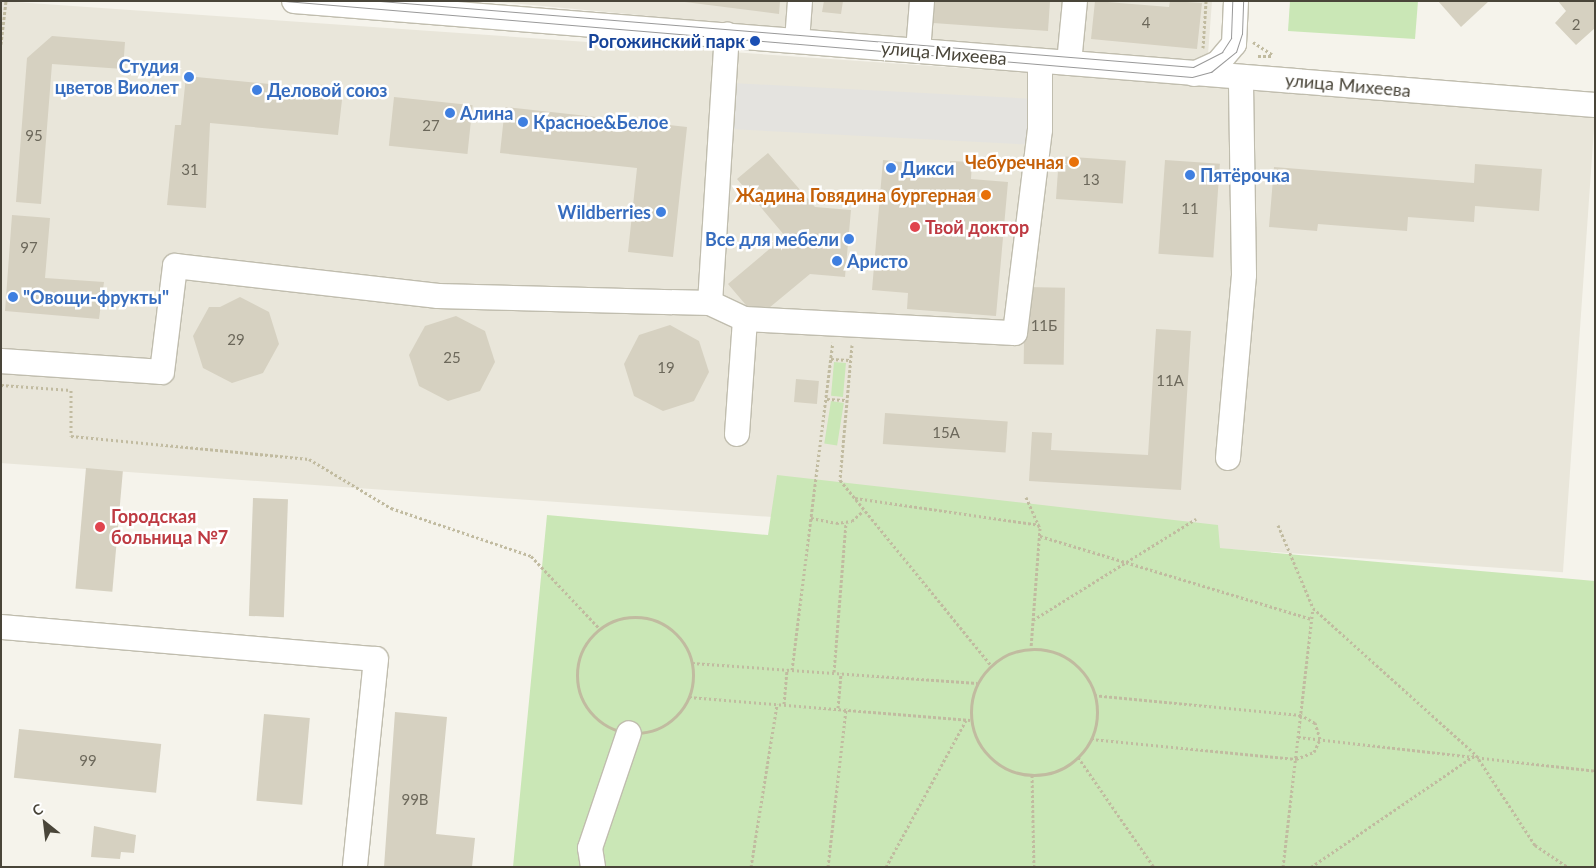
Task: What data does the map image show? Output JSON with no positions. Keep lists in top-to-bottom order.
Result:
{
  "streets": {
    "street": ["улица Михеева"]
  },
  "places": [
    "Рогожинский парк",
    "Студия цветов Виолет",
    "Деловой союз",
    "Алина",
    "Красное&Белое",
    "Чебуречная",
    "Дикси",
    "Пятёрочка",
    "Жадина Говядина бургерная",
    "Wildberries",
    "Твой доктор",
    "Все для мебели",
    "Аристо",
    "\"Овощи-фрукты\"",
    "Городская больница №7"
  ],
  "house_numbers": [
    "4",
    "2",
    "27",
    "95",
    "31",
    "13",
    "11",
    "97",
    "11Б",
    "29",
    "25",
    "19",
    "11А",
    "15А",
    "99",
    "99В"
  ],
  "north": "top left"
}
